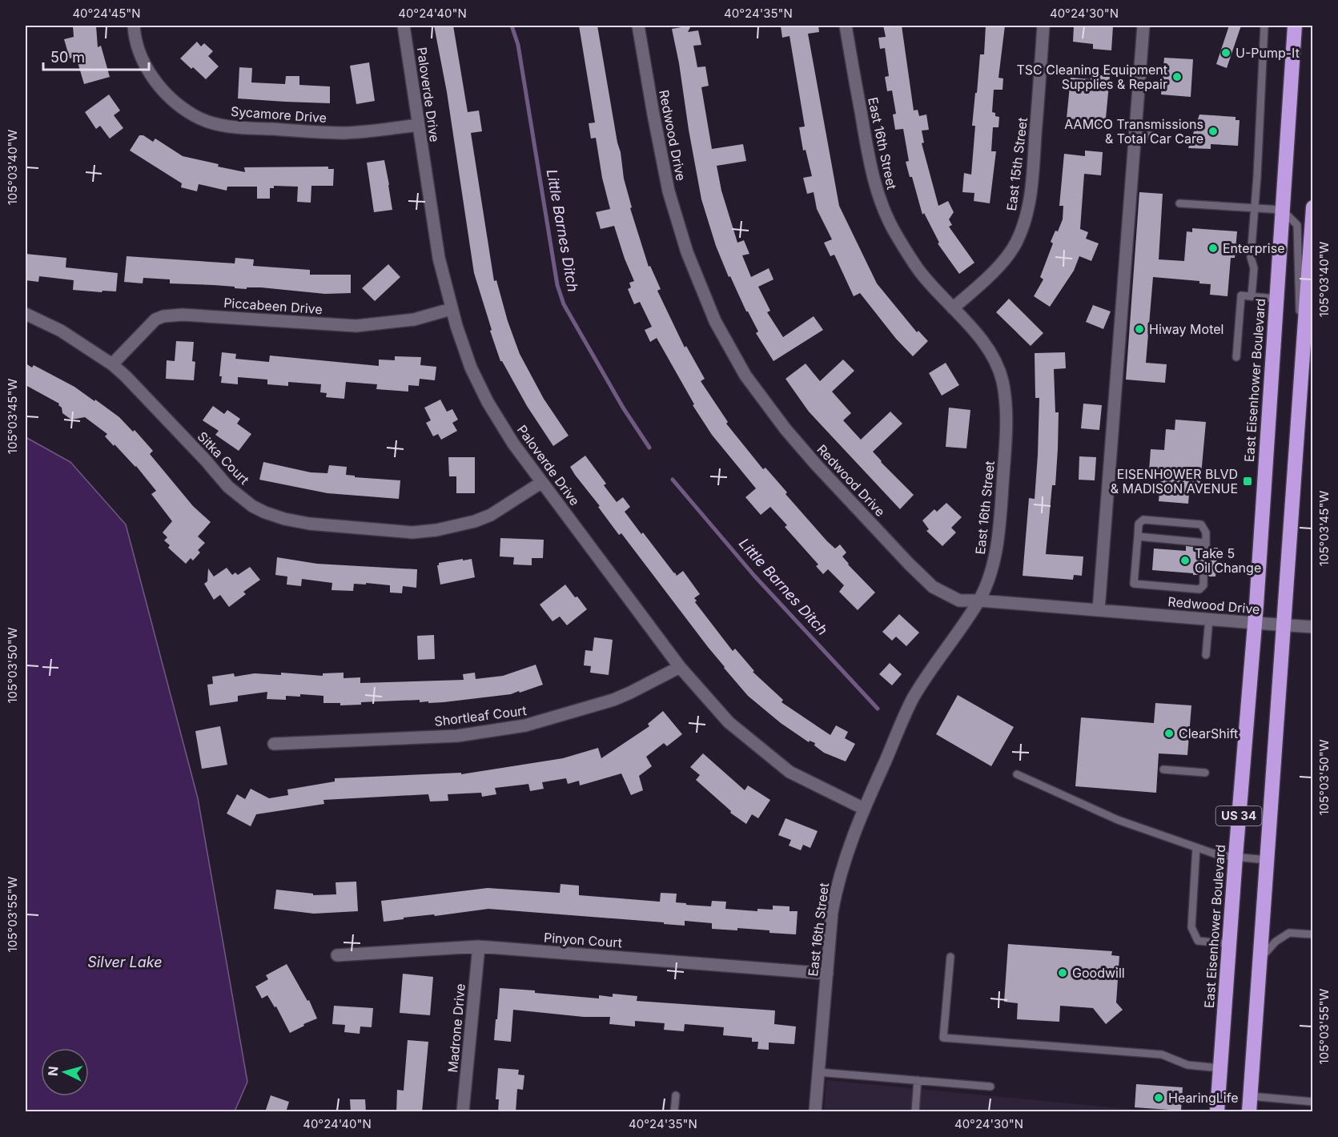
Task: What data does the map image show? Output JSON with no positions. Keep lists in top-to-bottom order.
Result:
{
  "streets": {
    "highway": ["East Eisenhower Boulevard", "US 34"],
    "street": [
      "Paloverde Drive",
      "Sycamore Drive",
      "Redwood Drive",
      "East 16th Street",
      "East 15th Street",
      "Piccabeen Drive",
      "Sitka Court",
      "Shortleaf Court",
      "Pinyon Court",
      "Madrone Drive"
    ]
  },
  "crossings": [
    ["Paloverde Drive", "Sycamore Drive"],
    ["Paloverde Drive", "East 16th Street"],
    ["Paloverde Drive", "Piccabeen Drive"],
    ["Paloverde Drive", "Sitka Court"],
    ["Paloverde Drive", "Shortleaf Court"],
    ["Redwood Drive", "East 16th Street"],
    ["Redwood Drive", "East Eisenhower Boulevard"],
    ["Redwood Drive", "US 34"],
    ["East 16th Street", "East 15th Street"],
    ["East 16th Street", "Pinyon Court"],
    ["Piccabeen Drive", "Sitka Court"],
    ["Pinyon Court", "Madrone Drive"]
  ],
  "water": ["Little Barnes Ditch", "Silver Lake"],
  "places": {
    "other": [
      "U-Pump-It",
      "TSC Cleaning Equipment Supplies & Repair",
      "AAMCO Transmissions & Total Car Care",
      "Enterprise",
      "Hiway Motel",
      "Take 5 Oil Change",
      "ClearShift",
      "Goodwill",
      "HearingLife"
    ],
    "transit": ["EISENHOWER BLVD & MADISON AVENUE"]
  },
  "scale_bar": "50 m",
  "north": "left",
  "coordinates": [
    "40°24'45\"N",
    "40°24'40\"N",
    "40°24'35\"N",
    "40°24'30\"N",
    "105°03'40\"W",
    "105°03'45\"W",
    "105°03'50\"W",
    "105°03'55\"W"
  ]
}
